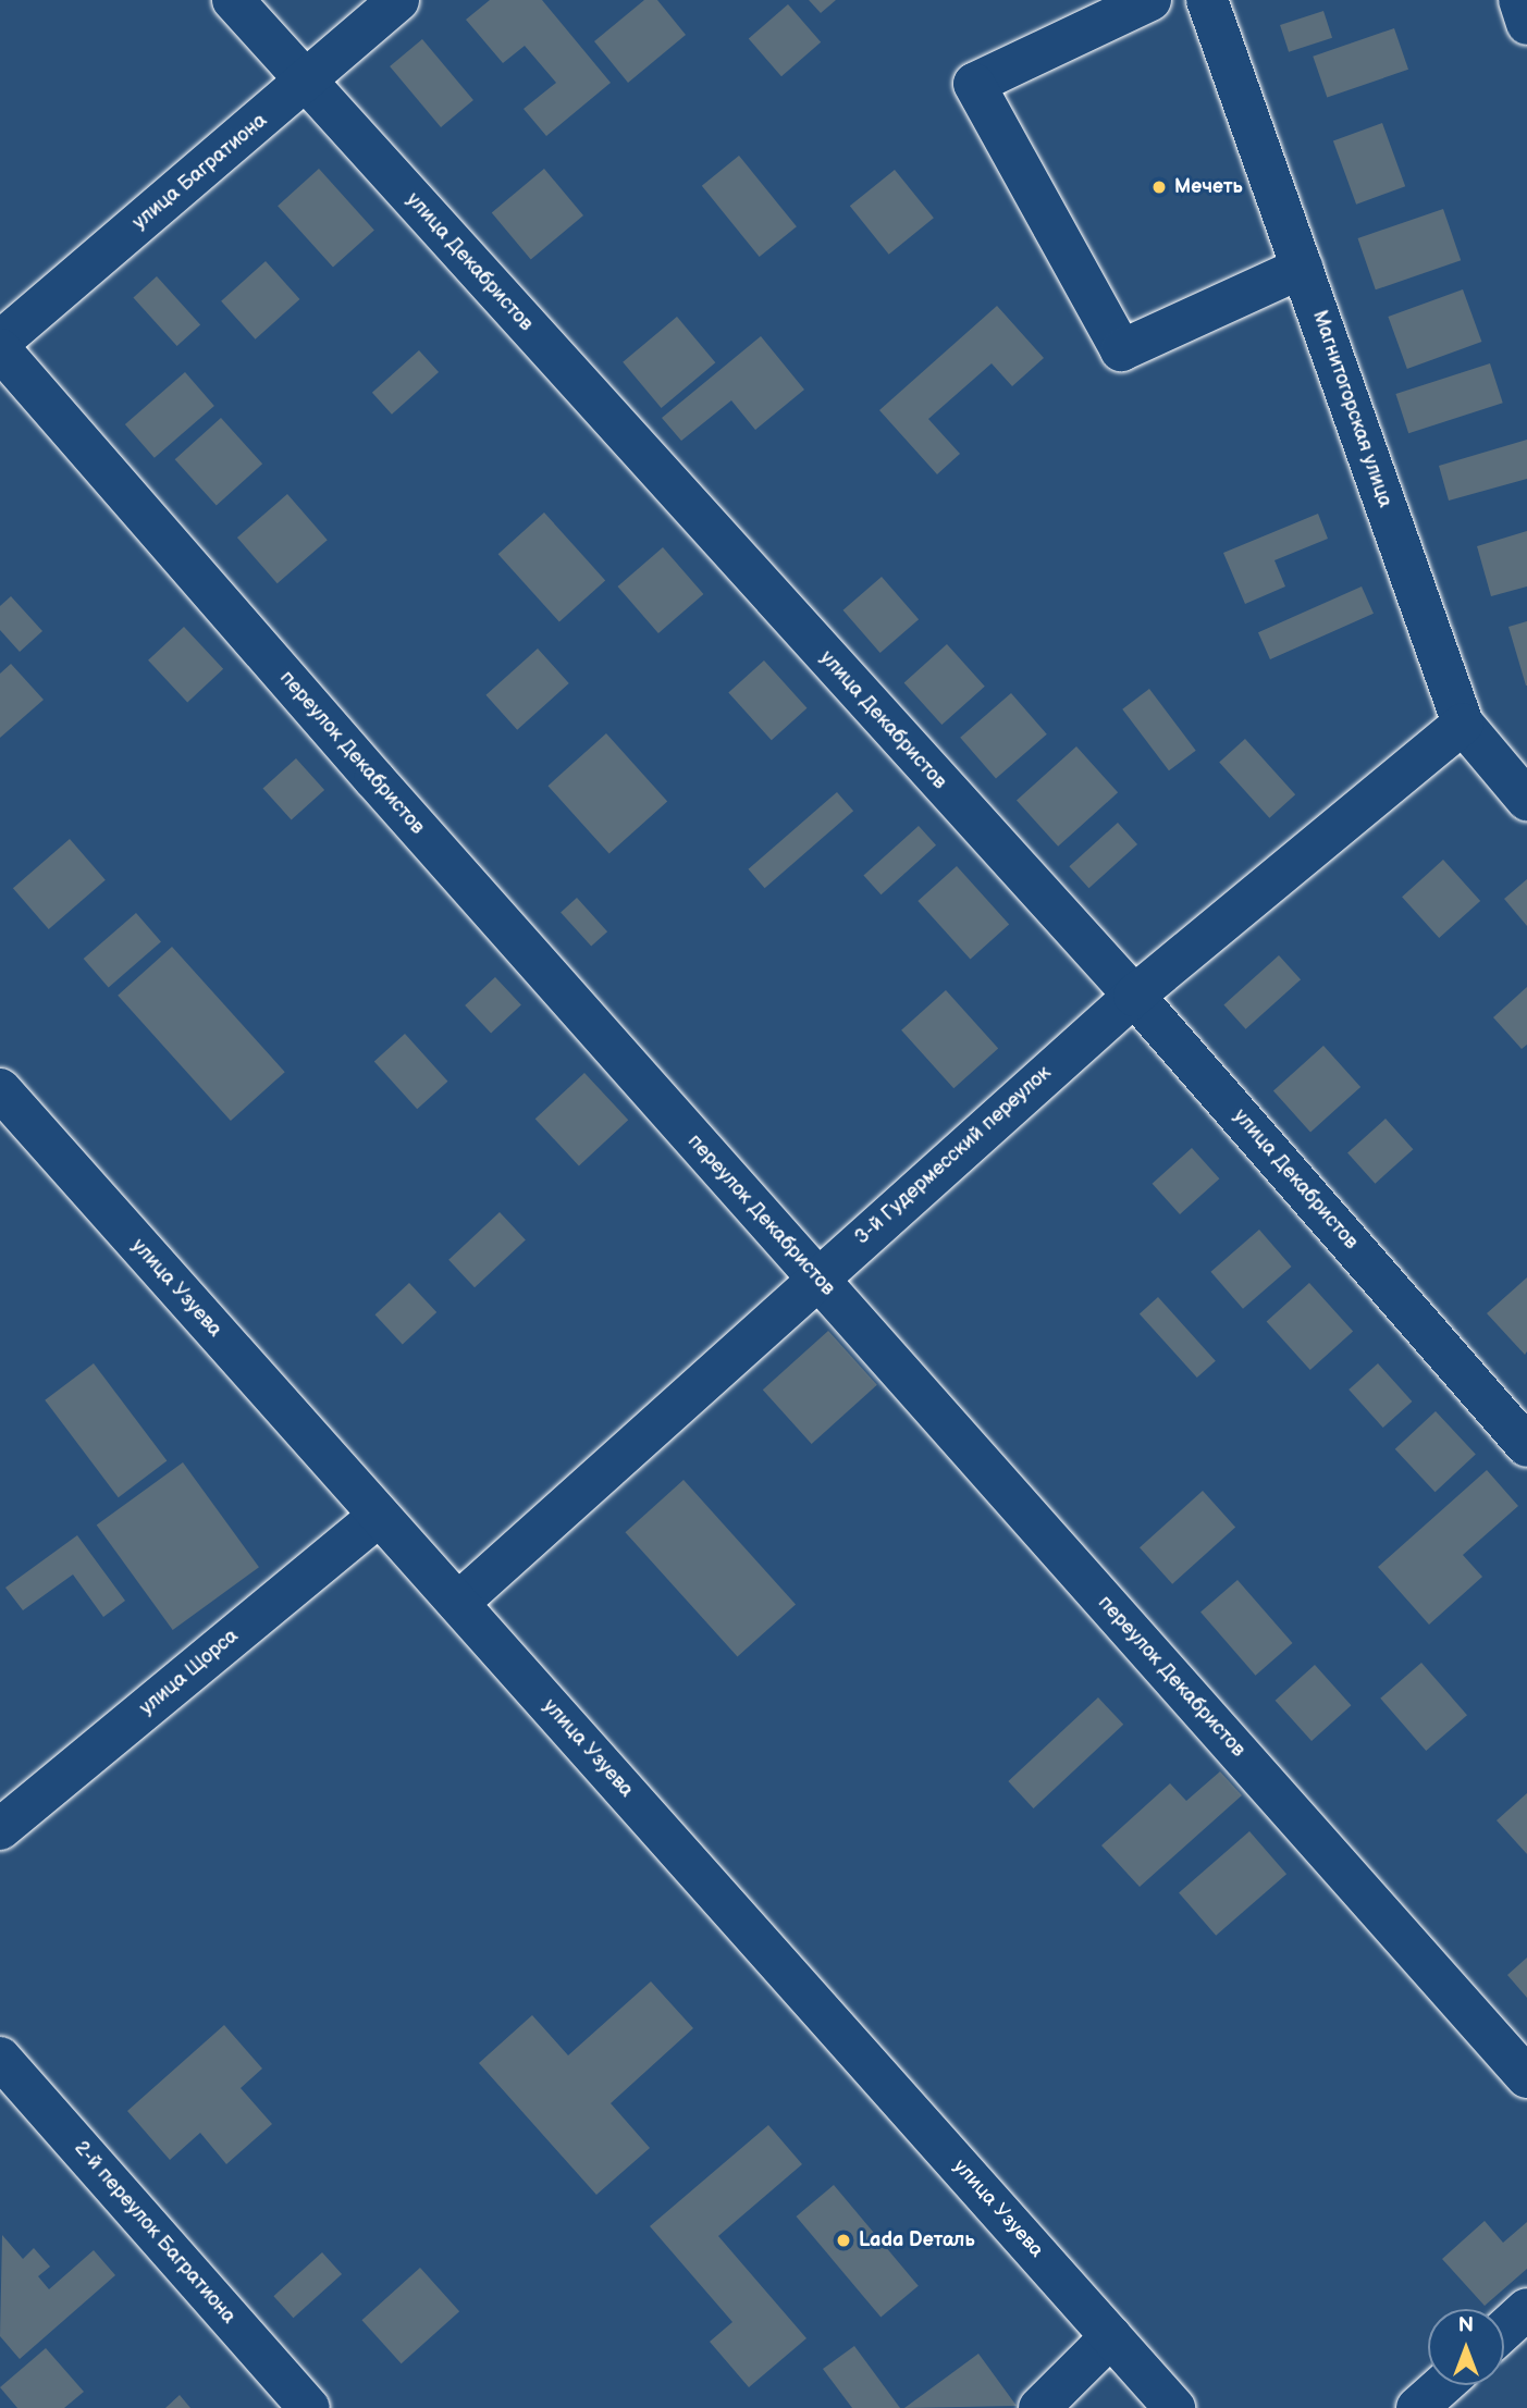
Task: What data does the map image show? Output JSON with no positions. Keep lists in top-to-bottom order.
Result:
{
  "streets": {
    "street": [
      "улица Багратиона",
      "улица Декабристов",
      "Магнитогорская улица",
      "переулок Декабристов",
      "3-й Гудермесский переулок",
      "улица Узуева",
      "улица Щорса",
      "2-й переулок Багратиона"
    ]
  },
  "crossings": [
    ["улица Багратиона", "улица Декабристов"],
    ["улица Декабристов", "3-й Гудермесский переулок"],
    ["Магнитогорская улица", "3-й Гудермесский переулок"],
    ["переулок Декабристов", "3-й Гудермесский переулок"],
    ["3-й Гудермесский переулок", "улица Узуева"],
    ["улица Узуева", "улица Щорса"]
  ],
  "places": ["Мечеть", "Lada Dеталь"],
  "north": "top"
}
